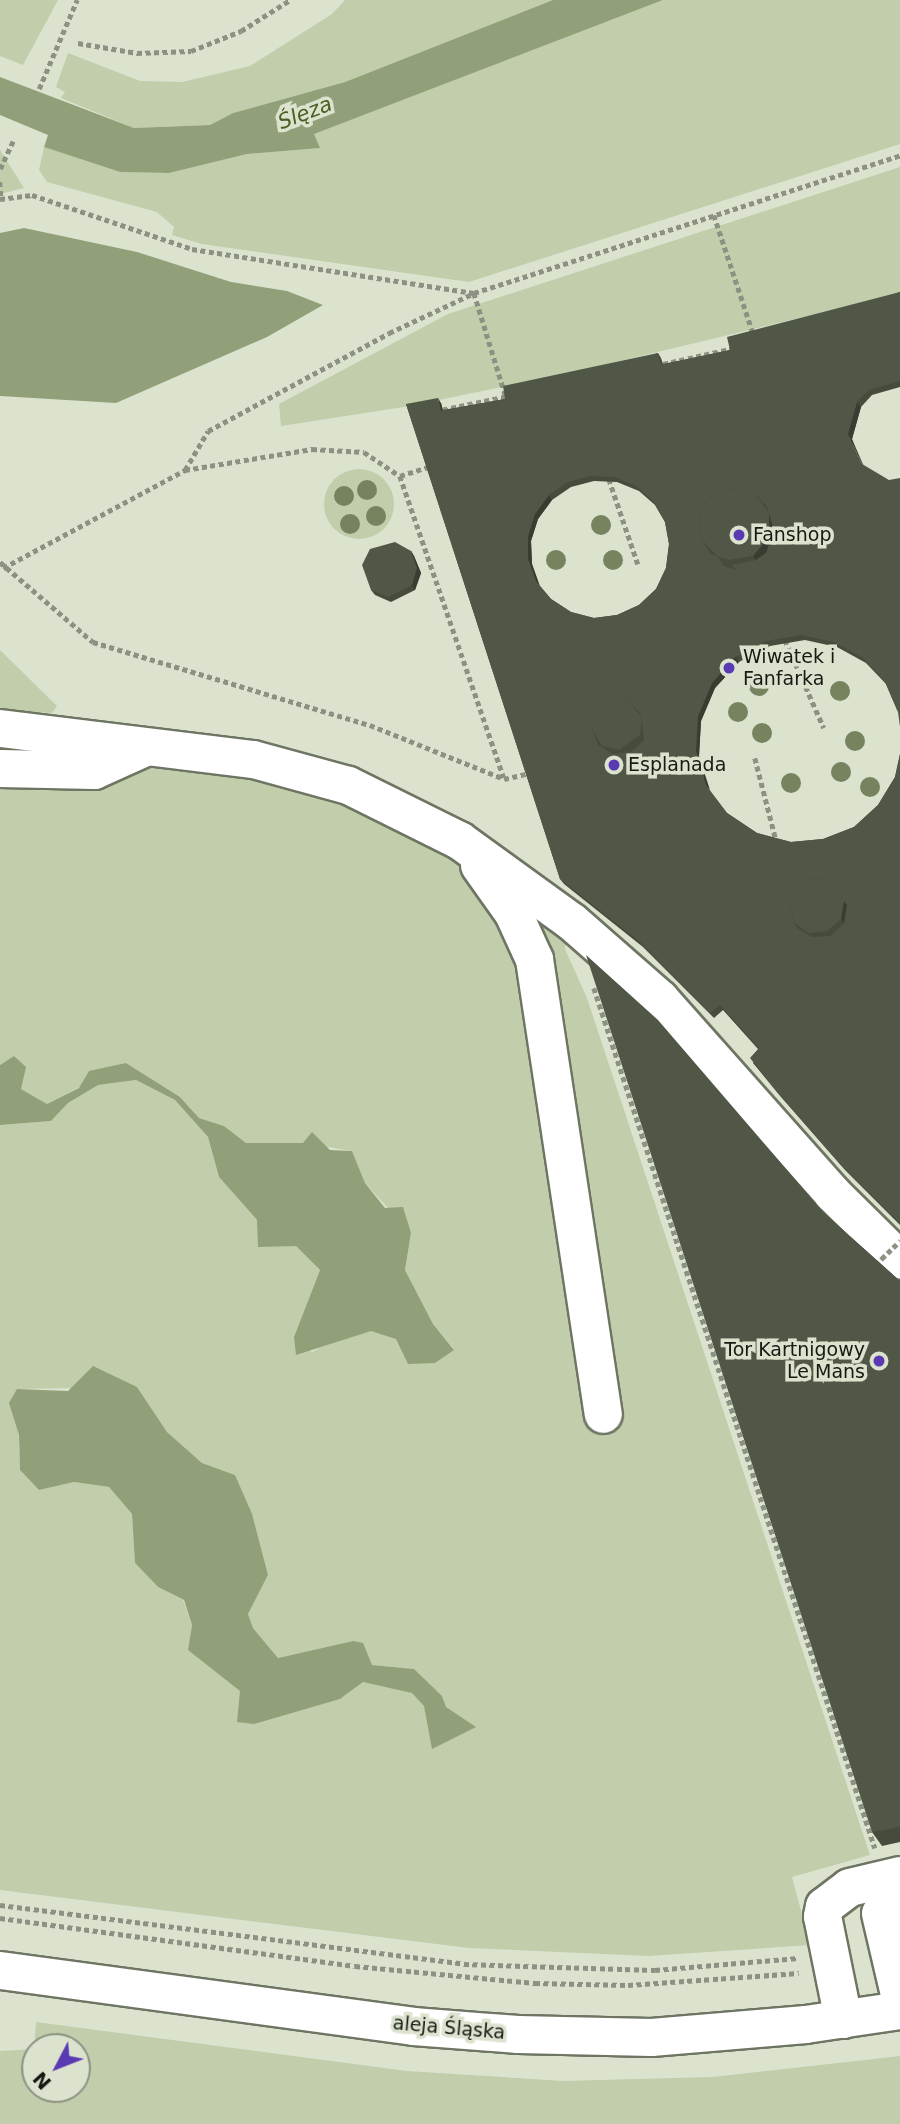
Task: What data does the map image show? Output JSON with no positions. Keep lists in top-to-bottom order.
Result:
{
  "streets": {
    "street": ["aleja Śląska"]
  },
  "water": ["Ślęza"],
  "places": [
    "Fanshop",
    "Wiwatek i Fanfarka",
    "Esplanada",
    "Tor Kartnigowy Le Mans"
  ],
  "north": "bottom left"
}
